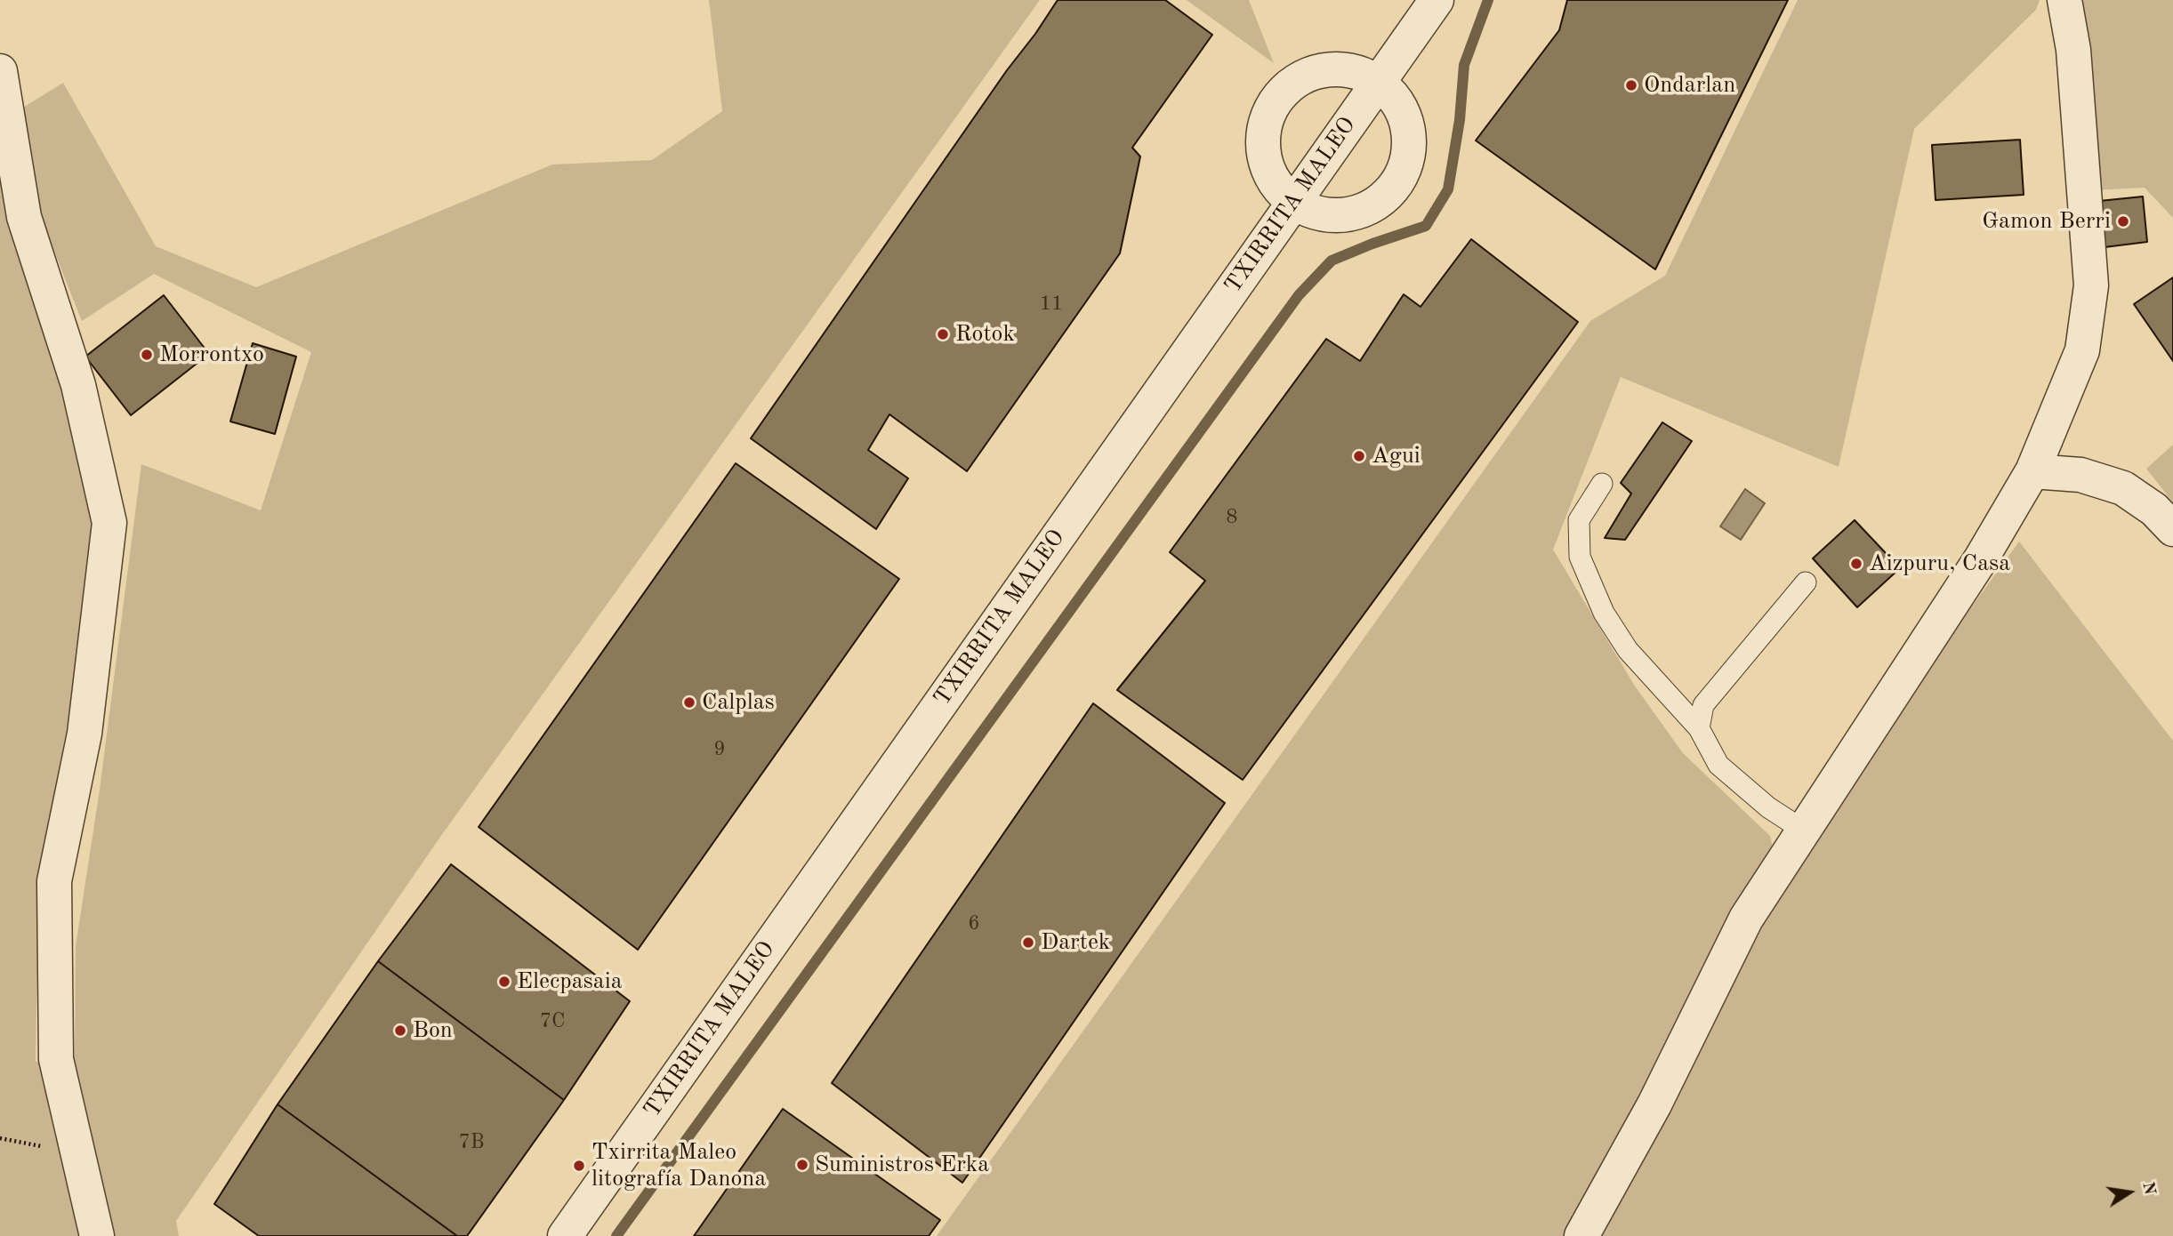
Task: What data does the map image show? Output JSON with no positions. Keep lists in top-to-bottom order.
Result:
{
  "streets": {
    "street": ["TXIRRITA MALEO"]
  },
  "places": [
    "Ondarlan",
    "Gamon Berri",
    "Rotok",
    "Morrontxo",
    "Agui",
    "Aizpuru, Casa",
    "Calplas",
    "Dartek",
    "Elecpasaia",
    "Bon",
    "Suministros Erka",
    "Txirrita Maleo litografía Danona"
  ],
  "house_numbers": [
    "11",
    "8",
    "9",
    "6",
    "7C",
    "7B"
  ],
  "north": "right"
}
